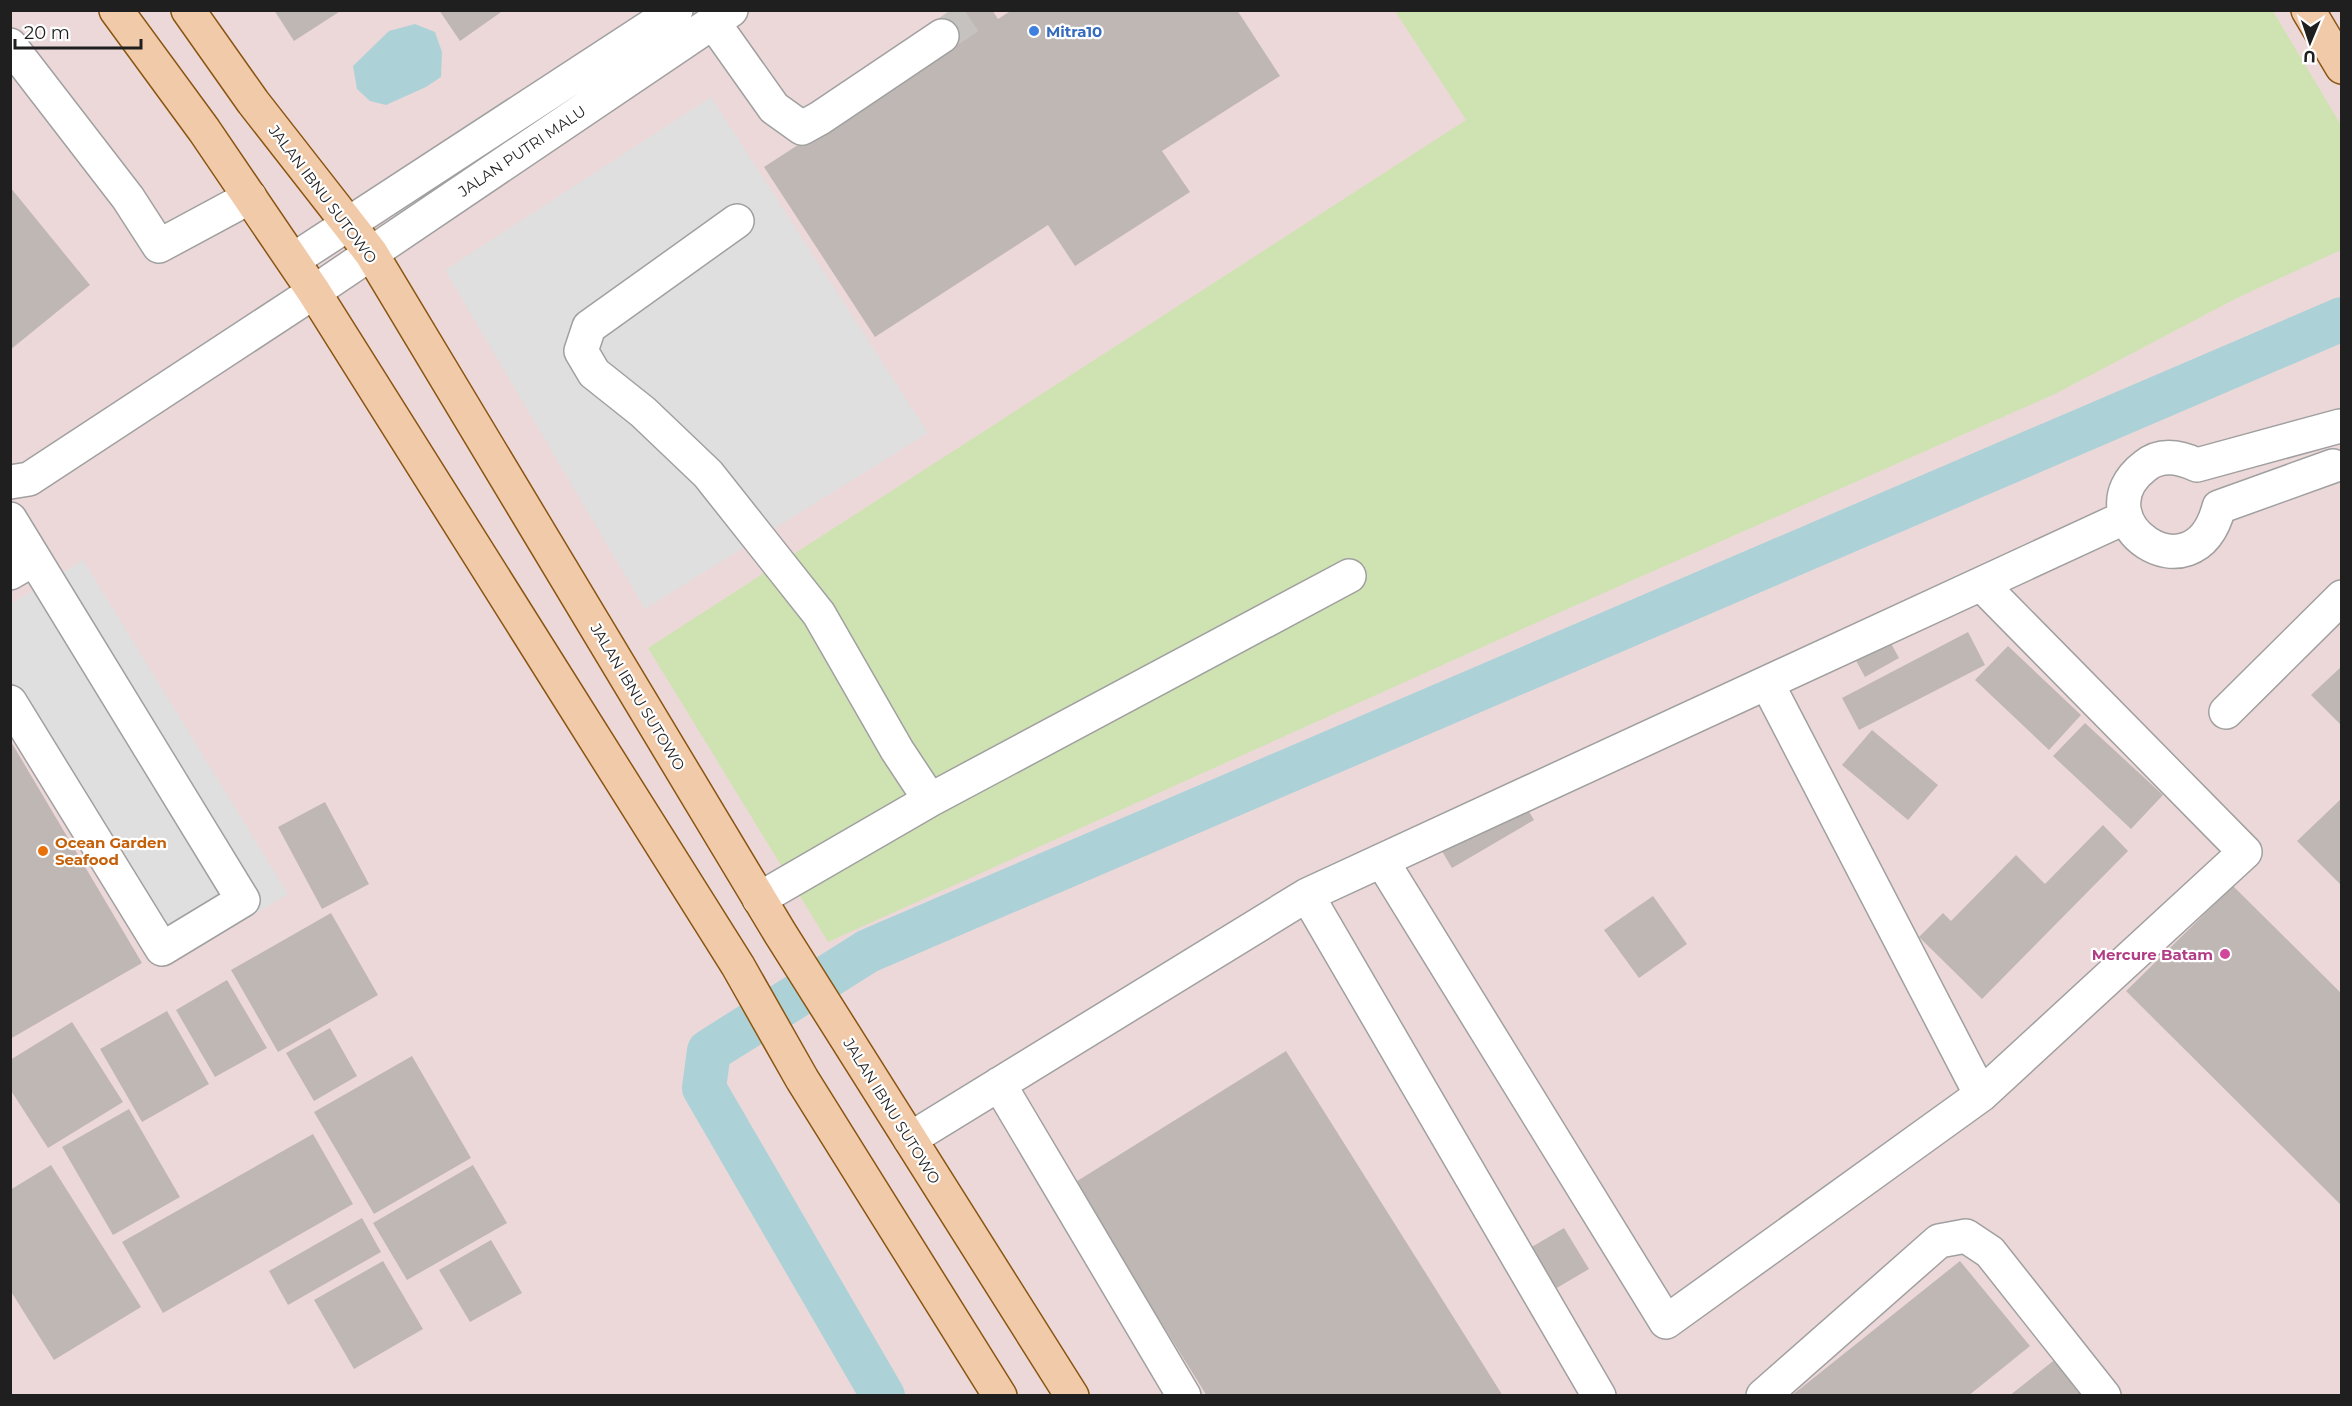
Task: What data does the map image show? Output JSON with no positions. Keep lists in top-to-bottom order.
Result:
{
  "streets": {
    "main road": ["JALAN IBNU SUTOWO"],
    "street": ["JALAN PUTRI MALU"]
  },
  "crossings": [
    ["JALAN PUTRI MALU", "JALAN IBNU SUTOWO"]
  ],
  "places": ["Mitra10", "Ocean Garden Seafood", "Mercure Batam"],
  "scale_bar": "20 m",
  "north": "bottom"
}
